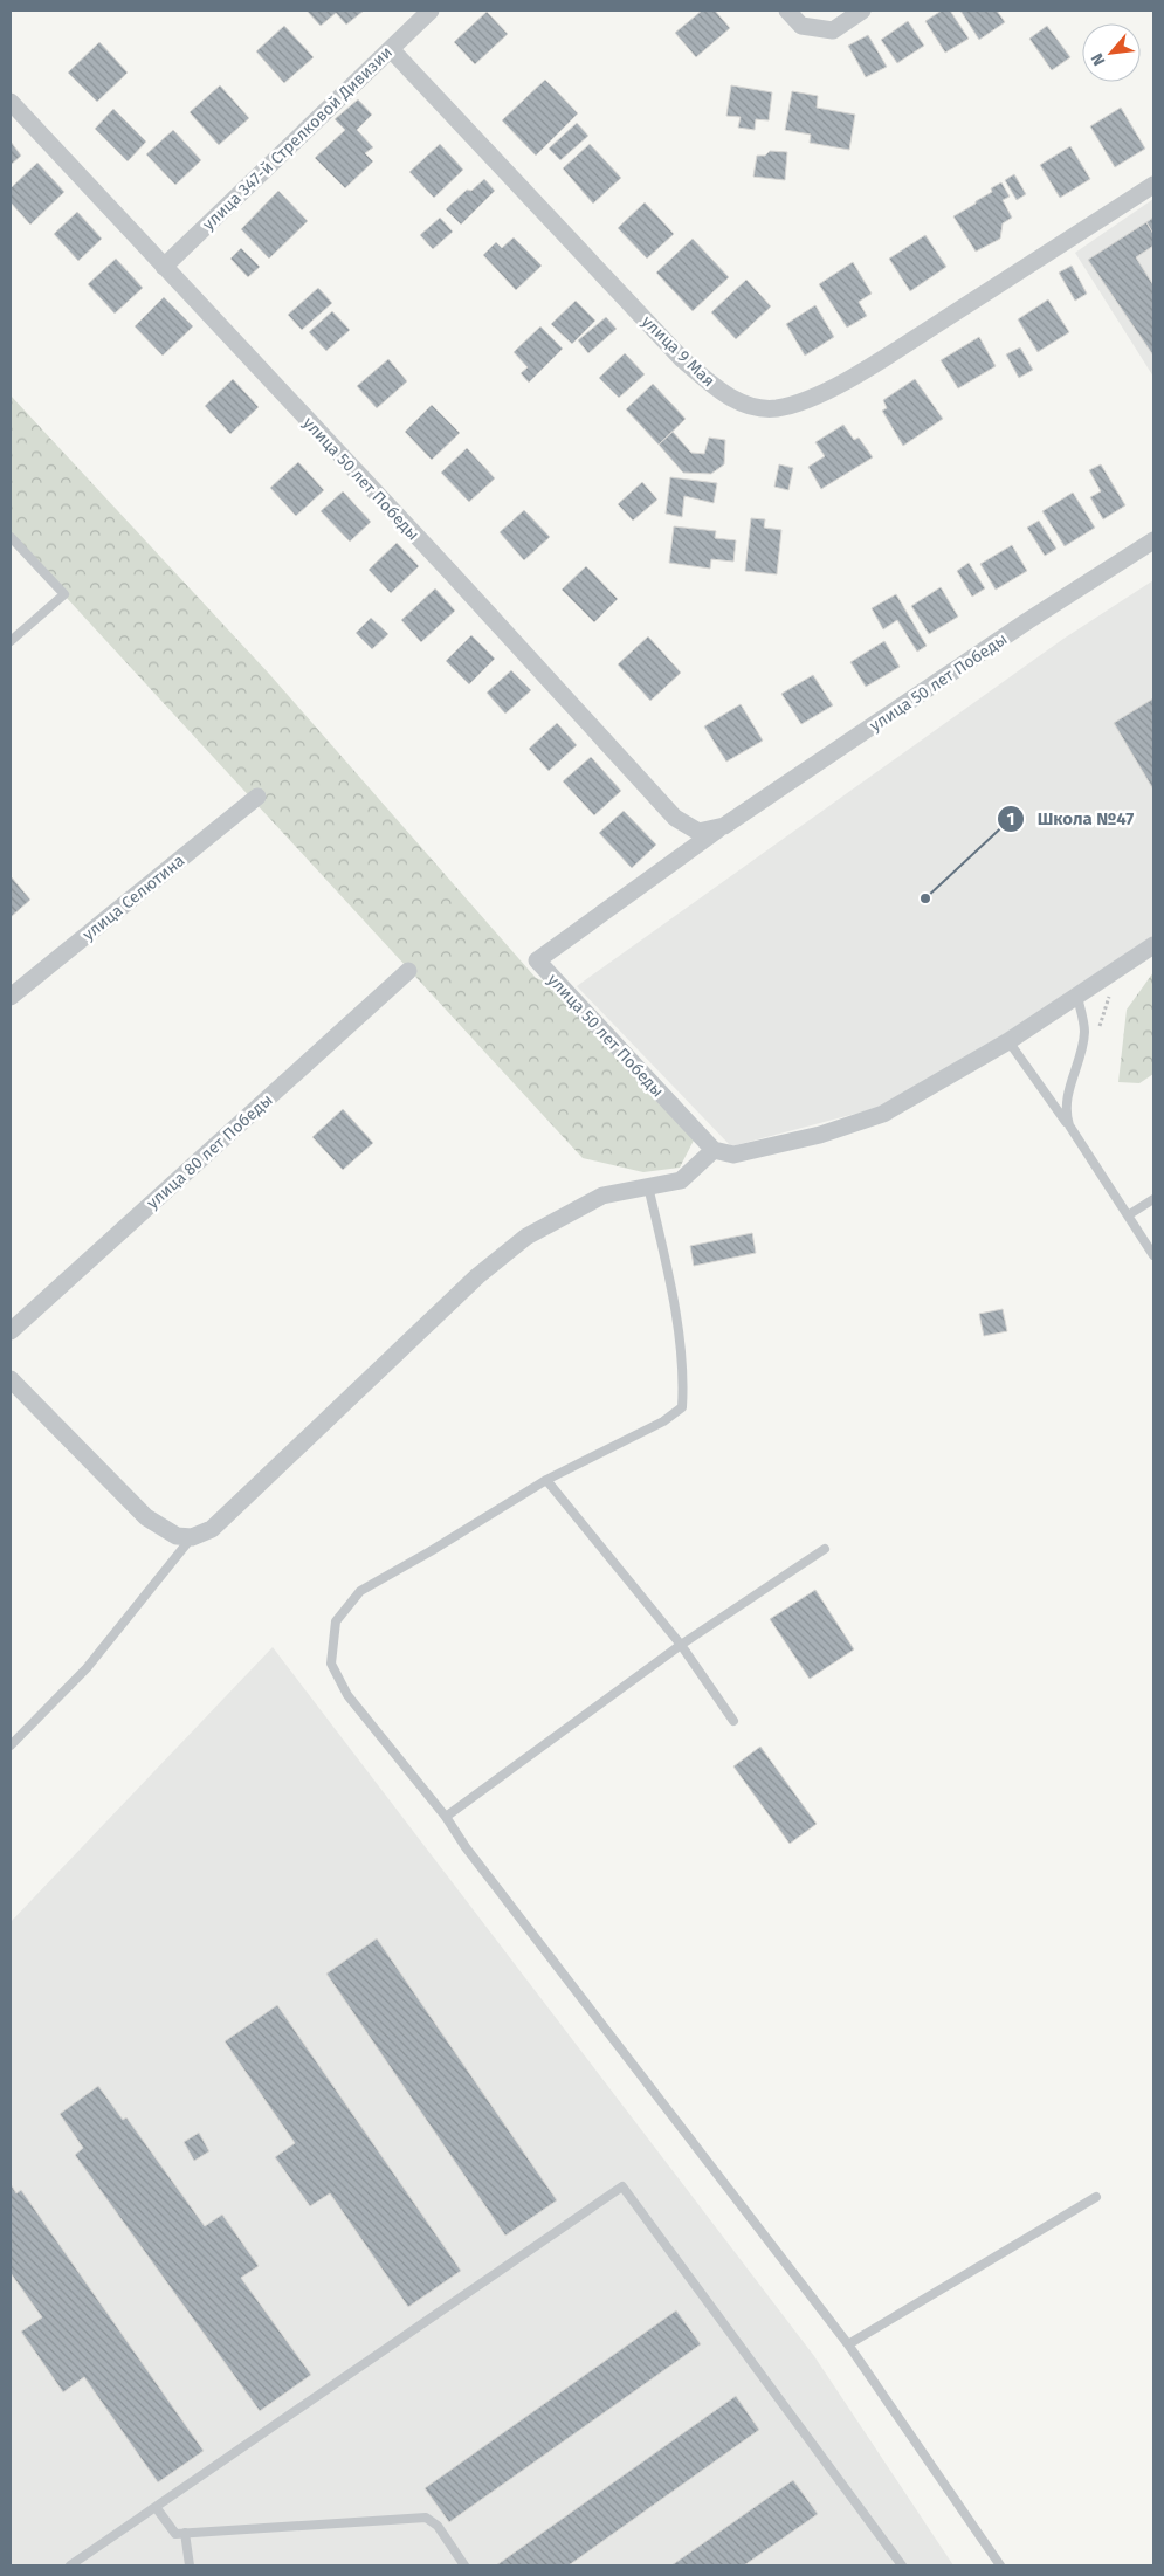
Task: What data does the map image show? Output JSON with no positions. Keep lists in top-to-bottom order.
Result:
{
  "streets": {
    "street": [
      "улица 347-й Стрелковой Дивизии",
      "улица 9 Мая",
      "улица 50 лет Победы",
      "улица Селютина",
      "улица 80 лет Победы"
    ]
  },
  "crossings": [
    ["улица 347-й Стрелковой Дивизии", "улица 9 Мая"],
    ["улица 347-й Стрелковой Дивизии", "улица 50 лет Победы"]
  ],
  "places": ["Школа №47"],
  "north": "bottom left"
}
